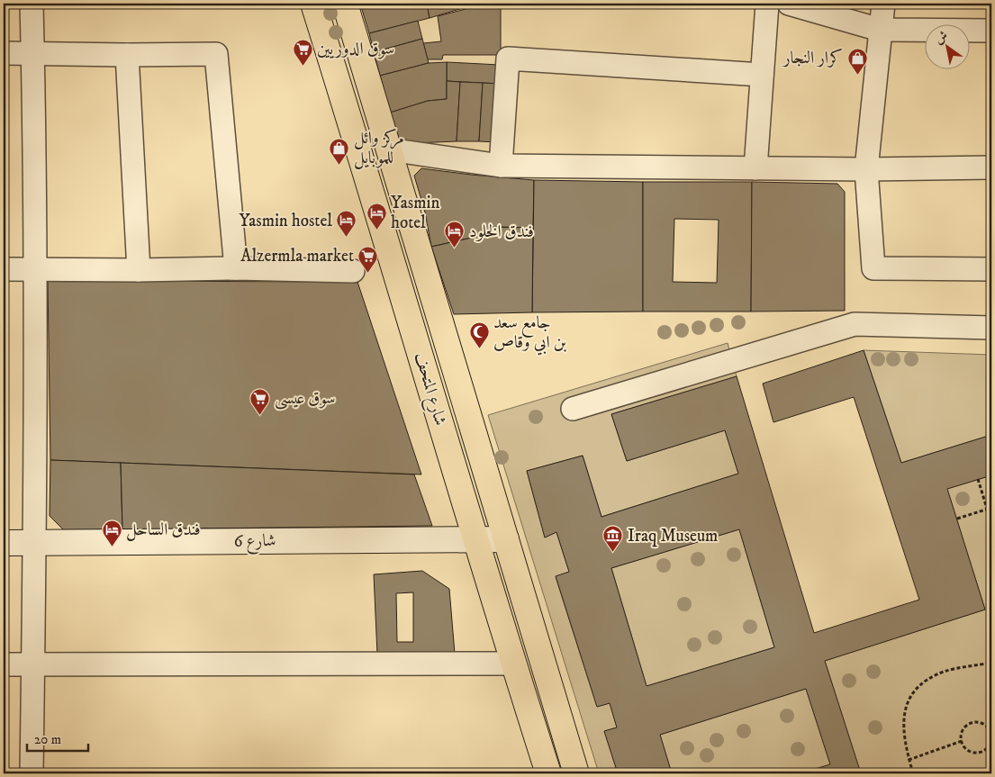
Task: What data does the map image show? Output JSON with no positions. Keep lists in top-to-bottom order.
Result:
{
  "streets": {
    "main road": ["شارع المتحف"],
    "street": ["شارع 6"]
  },
  "crossings": [
    ["شارع المتحف", "شارع 6"]
  ],
  "places": {
    "supermarket": ["سوق الدوريين", "Alzermla market", "سوق عيسى"],
    "shop": ["كرار النجار", "مركز وائل للموبايل"],
    "hotel": [
      "Yasmin hotel",
      "Yasmin hostel",
      "فندق الخلود",
      "فندق الساحل"
    ],
    "mosque": ["جامع سعد بن ابي وقاص"],
    "museum": ["Iraq Museum"]
  },
  "scale_bar": "20 m",
  "north": "top left"
}
